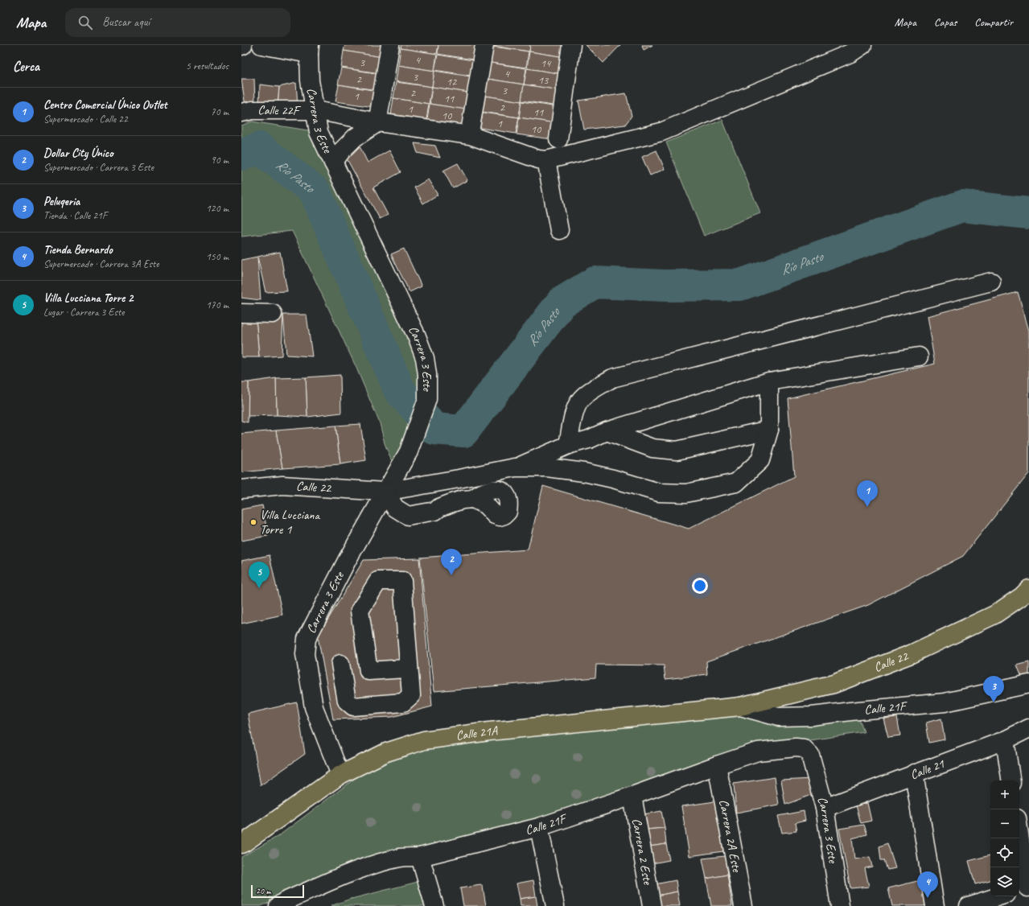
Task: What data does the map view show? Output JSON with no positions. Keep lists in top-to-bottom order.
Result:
{
  "streets": {
    "main road": ["Calle 22", "Calle 21A"],
    "street": [
      "Calle 22F",
      "Carrera 3 Este",
      "Calle 21F",
      "Calle 21",
      "Carrera 2A Este",
      "Carrera 2 Este"
    ]
  },
  "crossings": [
    ["Calle 22F", "Carrera 3 Este"],
    ["Carrera 3 Este", "Calle 22"],
    ["Carrera 3 Este", "Calle 21F"],
    ["Carrera 3 Este", "Calle 21A"],
    ["Carrera 3 Este", "Calle 21"],
    ["Calle 22", "Calle 21F"],
    ["Calle 22", "Calle 21A"],
    ["Calle 21F", "Calle 21A"],
    ["Calle 21F", "Carrera 2A Este"],
    ["Calle 21F", "Carrera 2 Este"]
  ],
  "water": ["Río Pasto"],
  "places": ["Villa Lucciana Torre 1"],
  "house_numbers": [
    "4",
    "3",
    "14",
    "4",
    "3",
    "2",
    "13",
    "12",
    "3",
    "2",
    "1",
    "11",
    "2",
    "1",
    "11",
    "10",
    "1",
    "10"
  ],
  "scale_bar": "20 m",
  "page": {
    "header": "Mapa",
    "search": "Buscar aquí",
    "nav": ["Mapa", "Capas", "Compartir"],
    "heading": ["Cerca", "5 resultados"],
    "list": [
      {
        "mark": "1",
        "name": "Centro Comercial Único Outlet",
        "note": "Supermercado · Calle 22",
        "value": "70 m"
      },
      {
        "mark": "2",
        "name": "Dollar City Único",
        "note": "Supermercado · Carrera 3 Este",
        "value": "90 m"
      },
      {
        "mark": "3",
        "name": "Peluqeria",
        "note": "Tienda · Calle 21F",
        "value": "120 m"
      },
      {
        "mark": "4",
        "name": "Tienda Bernardo",
        "note": "Supermercado · Carrera 3A Este",
        "value": "150 m"
      },
      {
        "mark": "5",
        "name": "Villa Lucciana Torre 2",
        "note": "Lugar · Carrera 3 Este",
        "value": "170 m"
      }
    ],
    "pins": [
      "1",
      "2",
      "5",
      "3",
      "4"
    ],
    "map_buttons": ["+", "−"],
    "scale": "20 m"
  }
}
